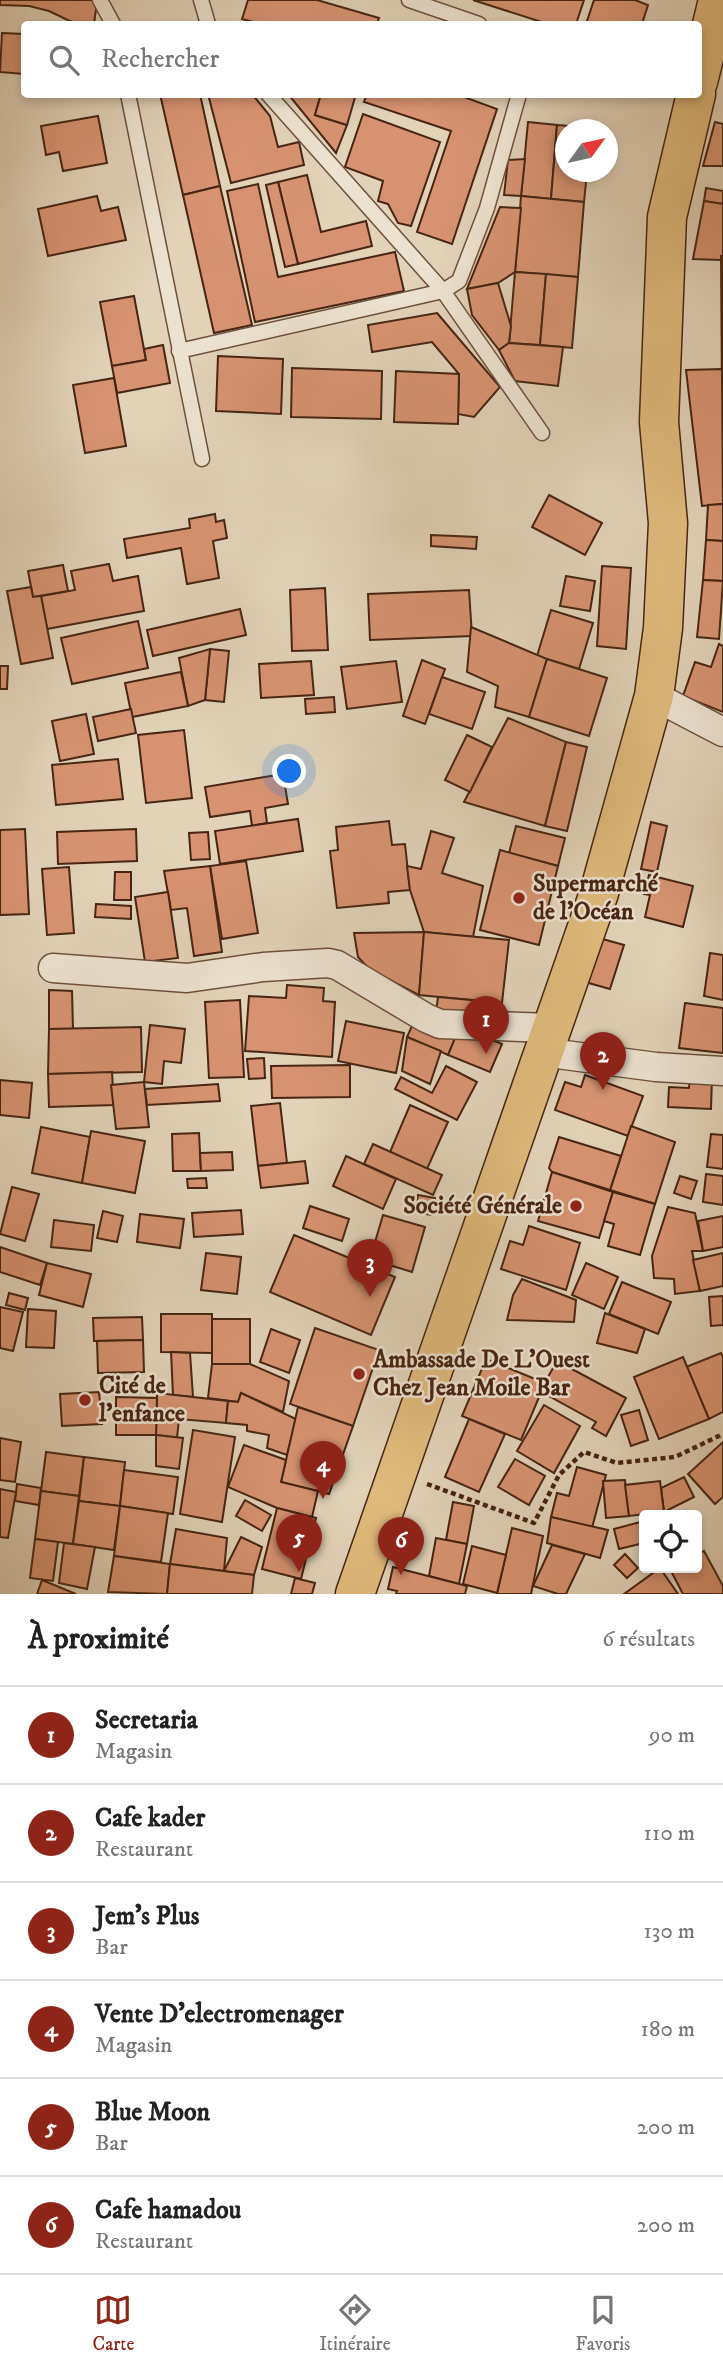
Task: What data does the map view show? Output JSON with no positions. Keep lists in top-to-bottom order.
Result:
{
  "places": [
    "Supermarché de l'Océan",
    "Société Générale",
    "Ambassade De L'Ouest Chez Jean Moile Bar",
    "Cité de l'enfance"
  ],
  "north": "top right",
  "page": {
    "search": "Rechercher",
    "pins": [
      "1",
      "2",
      "3",
      "4",
      "5",
      "6"
    ],
    "heading": ["À proximité", "6 résultats"],
    "list": [
      {
        "mark": "1",
        "name": "Secretaria",
        "note": "Magasin",
        "value": "90 m"
      },
      {
        "mark": "2",
        "name": "Cafe kader",
        "note": "Restaurant",
        "value": "110 m"
      },
      {
        "mark": "3",
        "name": "Jem's Plus",
        "note": "Bar",
        "value": "130 m"
      },
      {
        "mark": "4",
        "name": "Vente D'electromenager",
        "note": "Magasin",
        "value": "180 m"
      },
      {
        "mark": "5",
        "name": "Blue Moon",
        "note": "Bar",
        "value": "200 m"
      },
      {
        "mark": "6",
        "name": "Cafe hamadou",
        "note": "Restaurant",
        "value": "200 m"
      }
    ],
    "nav": ["Carte", "Itinéraire", "Favoris"]
  }
}
